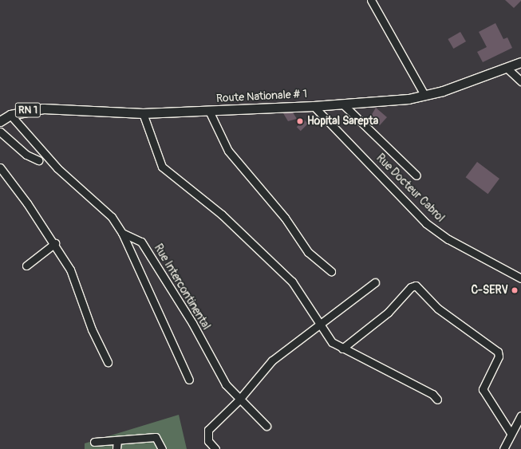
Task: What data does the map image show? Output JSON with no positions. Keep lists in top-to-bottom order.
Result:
{
  "streets": {
    "main road": ["Route Nationale # 1", "RN 1"],
    "street": ["Rue Docteur Cabrol", "Rue Intercontinental"]
  },
  "crossings": [
    ["Route Nationale # 1", "Rue Docteur Cabrol"]
  ],
  "places": ["Hopital Sarepta", "C-SERV"]
}
